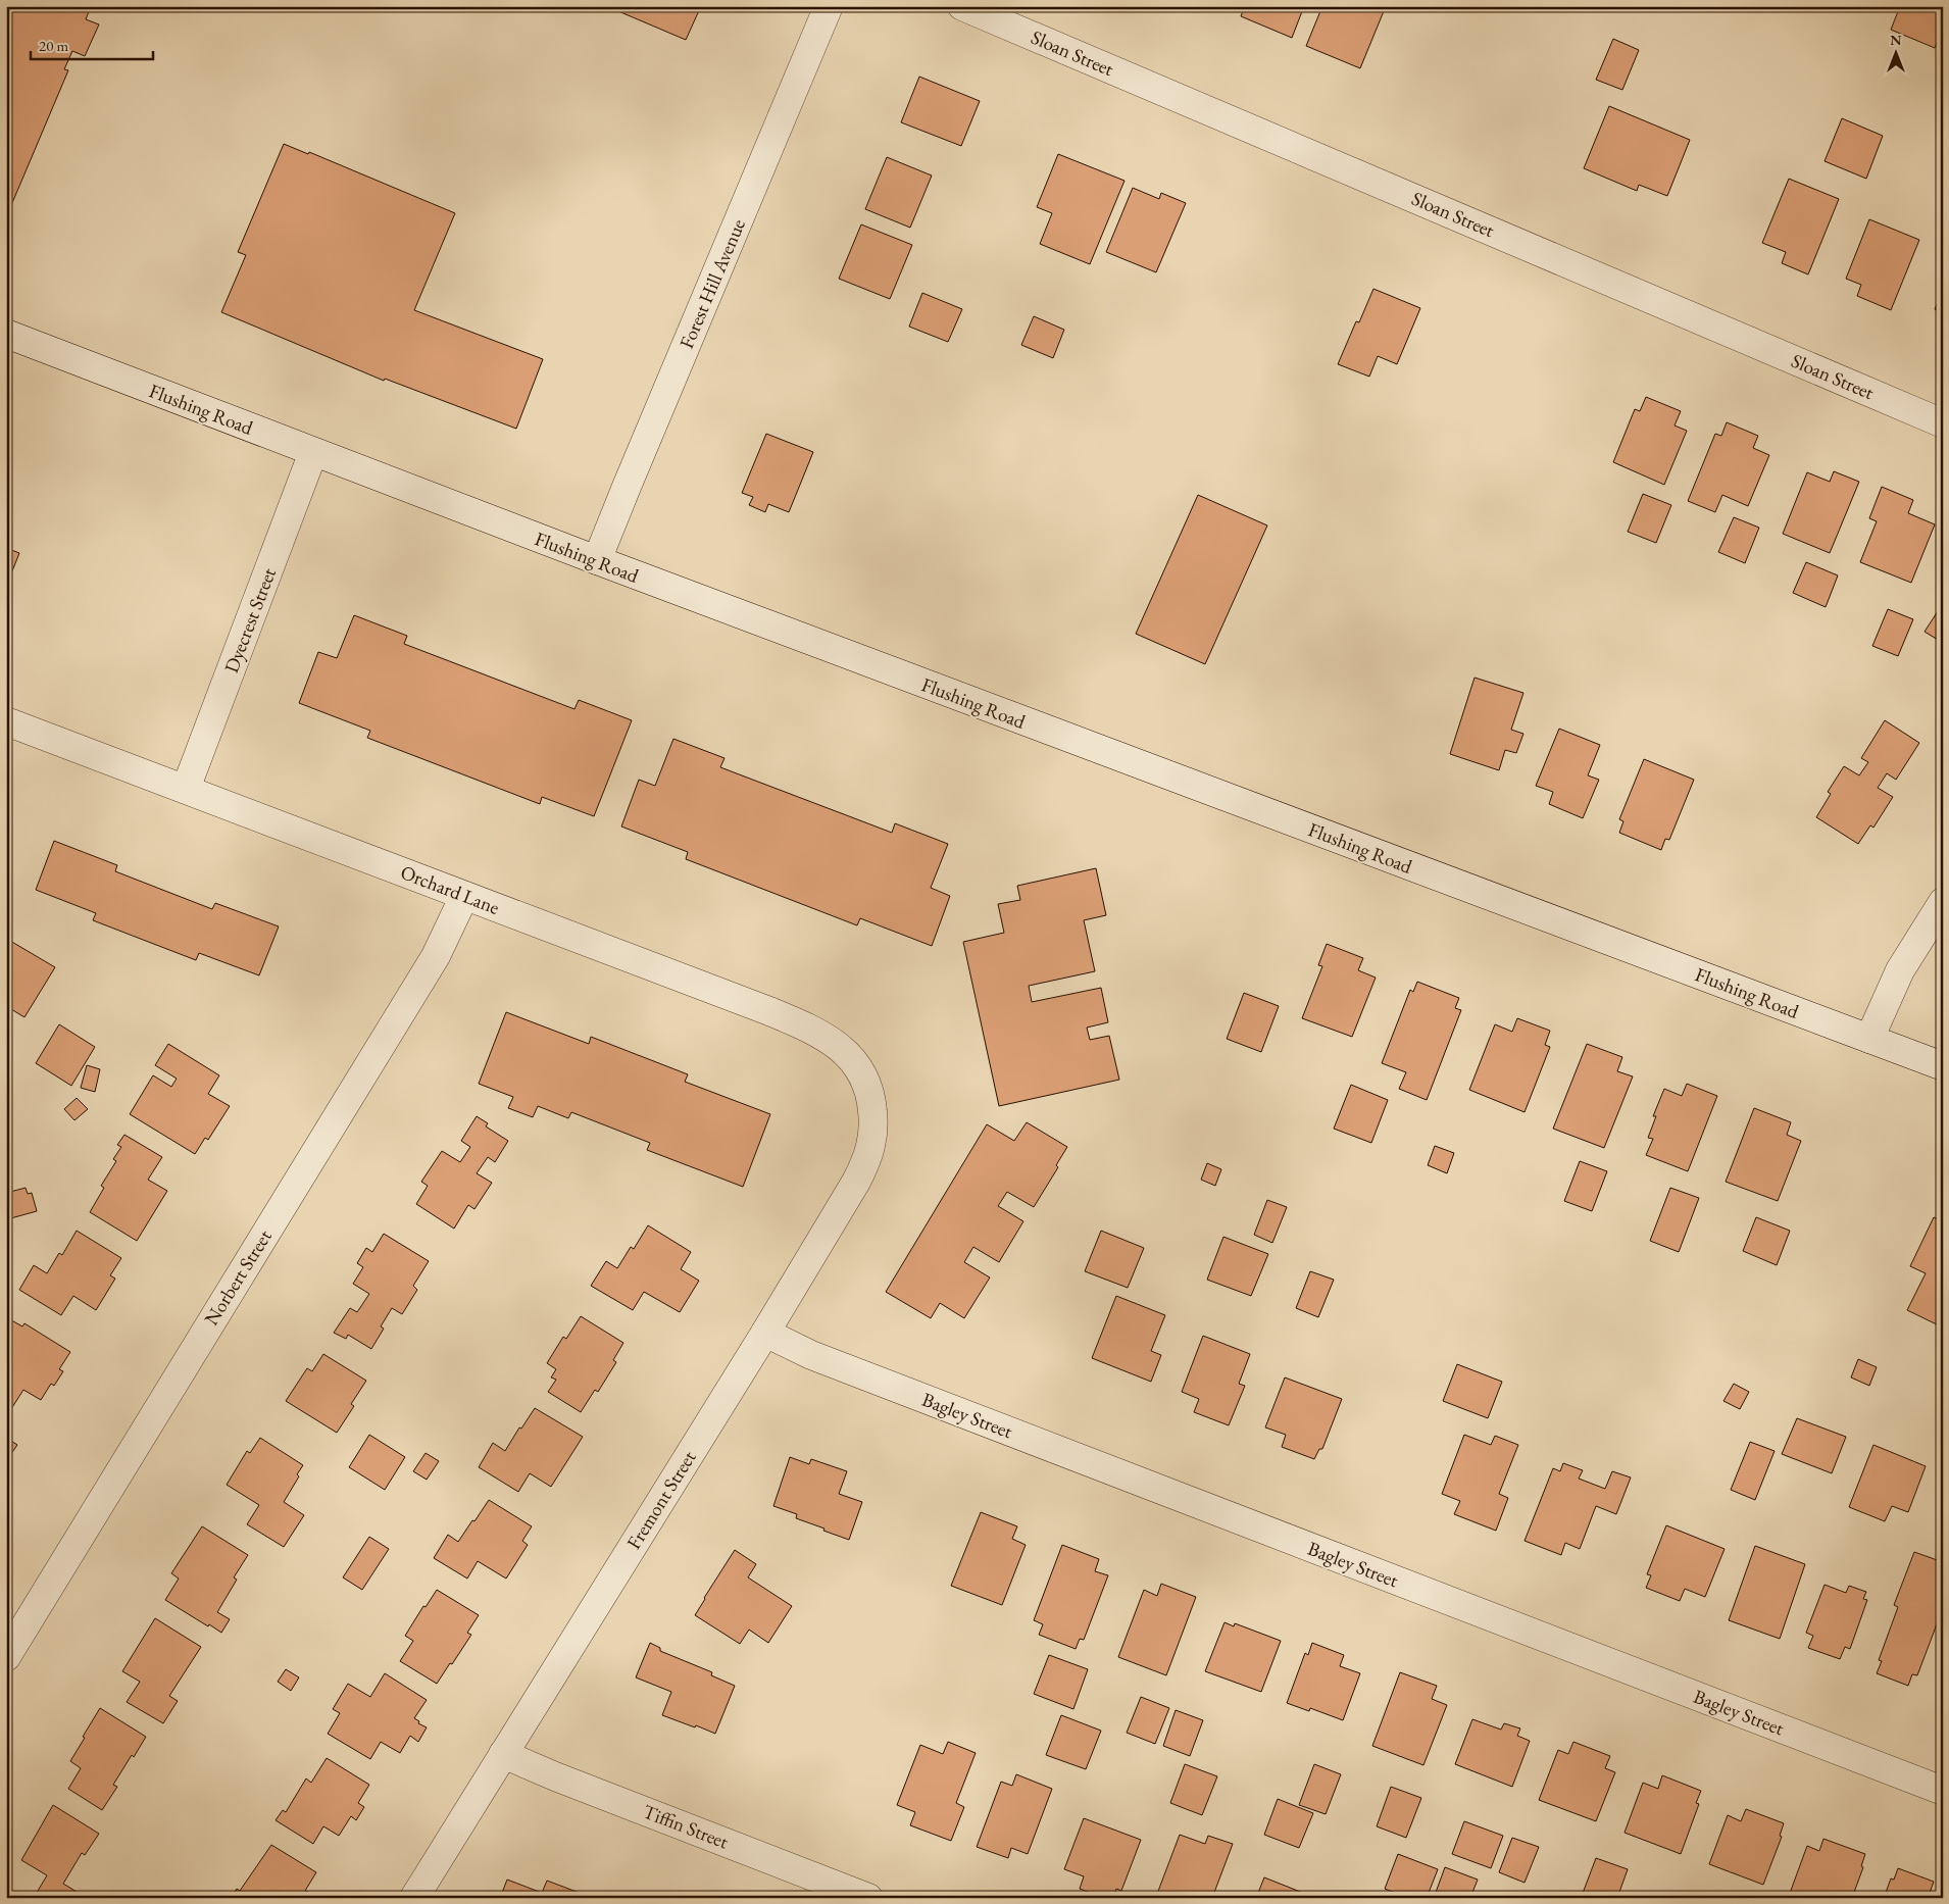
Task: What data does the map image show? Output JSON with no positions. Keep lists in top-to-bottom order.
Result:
{
  "streets": {
    "street": [
      "Sloan Street",
      "Forest Hill Avenue",
      "Flushing Road",
      "Dyecrest Street",
      "Orchard Lane",
      "Norbert Street",
      "Bagley Street",
      "Fremont Street",
      "Tiffin Street"
    ]
  },
  "crossings": [
    ["Forest Hill Avenue", "Flushing Road"],
    ["Flushing Road", "Dyecrest Street"],
    ["Dyecrest Street", "Orchard Lane"],
    ["Orchard Lane", "Norbert Street"],
    ["Orchard Lane", "Fremont Street"],
    ["Bagley Street", "Fremont Street"],
    ["Fremont Street", "Tiffin Street"]
  ],
  "scale_bar": "20 m",
  "north": "top"
}
